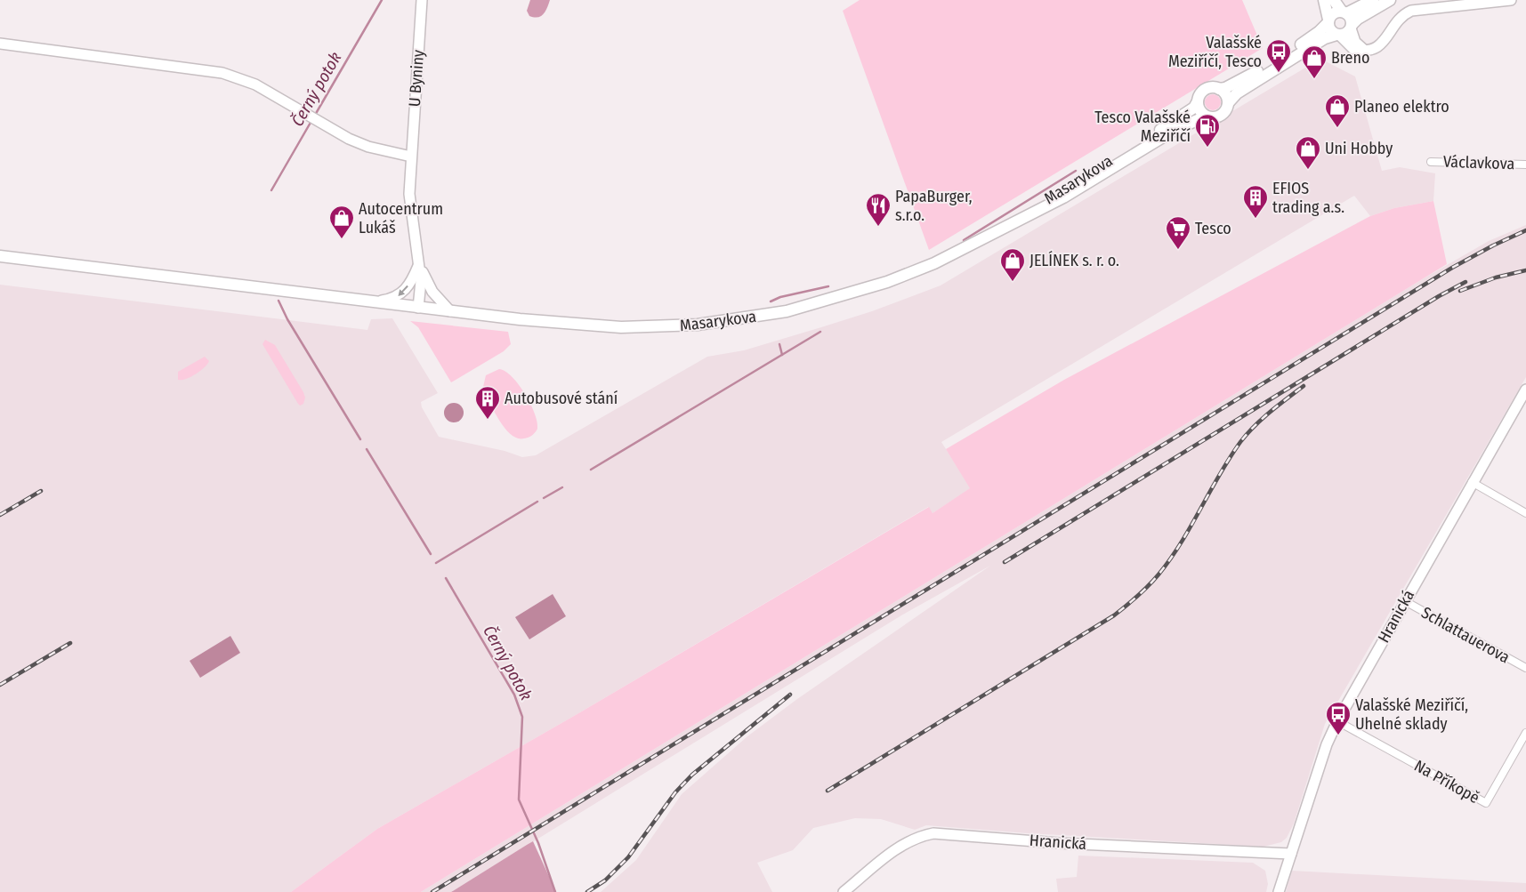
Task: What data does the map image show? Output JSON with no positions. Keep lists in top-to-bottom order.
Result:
{
  "streets": {
    "main road": ["Masarykova"],
    "street": [
      "U Byniny",
      "Václavkova",
      "Hranická",
      "Schlattauerova",
      "Na Příkopě"
    ]
  },
  "crossings": [
    ["Hranická", "Schlattauerova"],
    ["Hranická", "Na Příkopě"]
  ],
  "water": ["Černý potok"],
  "places": {
    "bus stop": ["Valašské Meziříčí, Tesco", "Valašské Meziříčí, Uhelné sklady"],
    "shop": [
      "Breno",
      "Planeo elektro",
      "Uni Hobby",
      "Autocentrum Lukáš",
      "JELÍNEK s. r. o."
    ],
    "fuel station": ["Tesco Valašské Meziříčí"],
    "building": ["EFIOS trading a.s.", "Autobusové stání"],
    "restaurant": ["PapaBurger, s.r.o."],
    "supermarket": ["Tesco"]
  }
}
